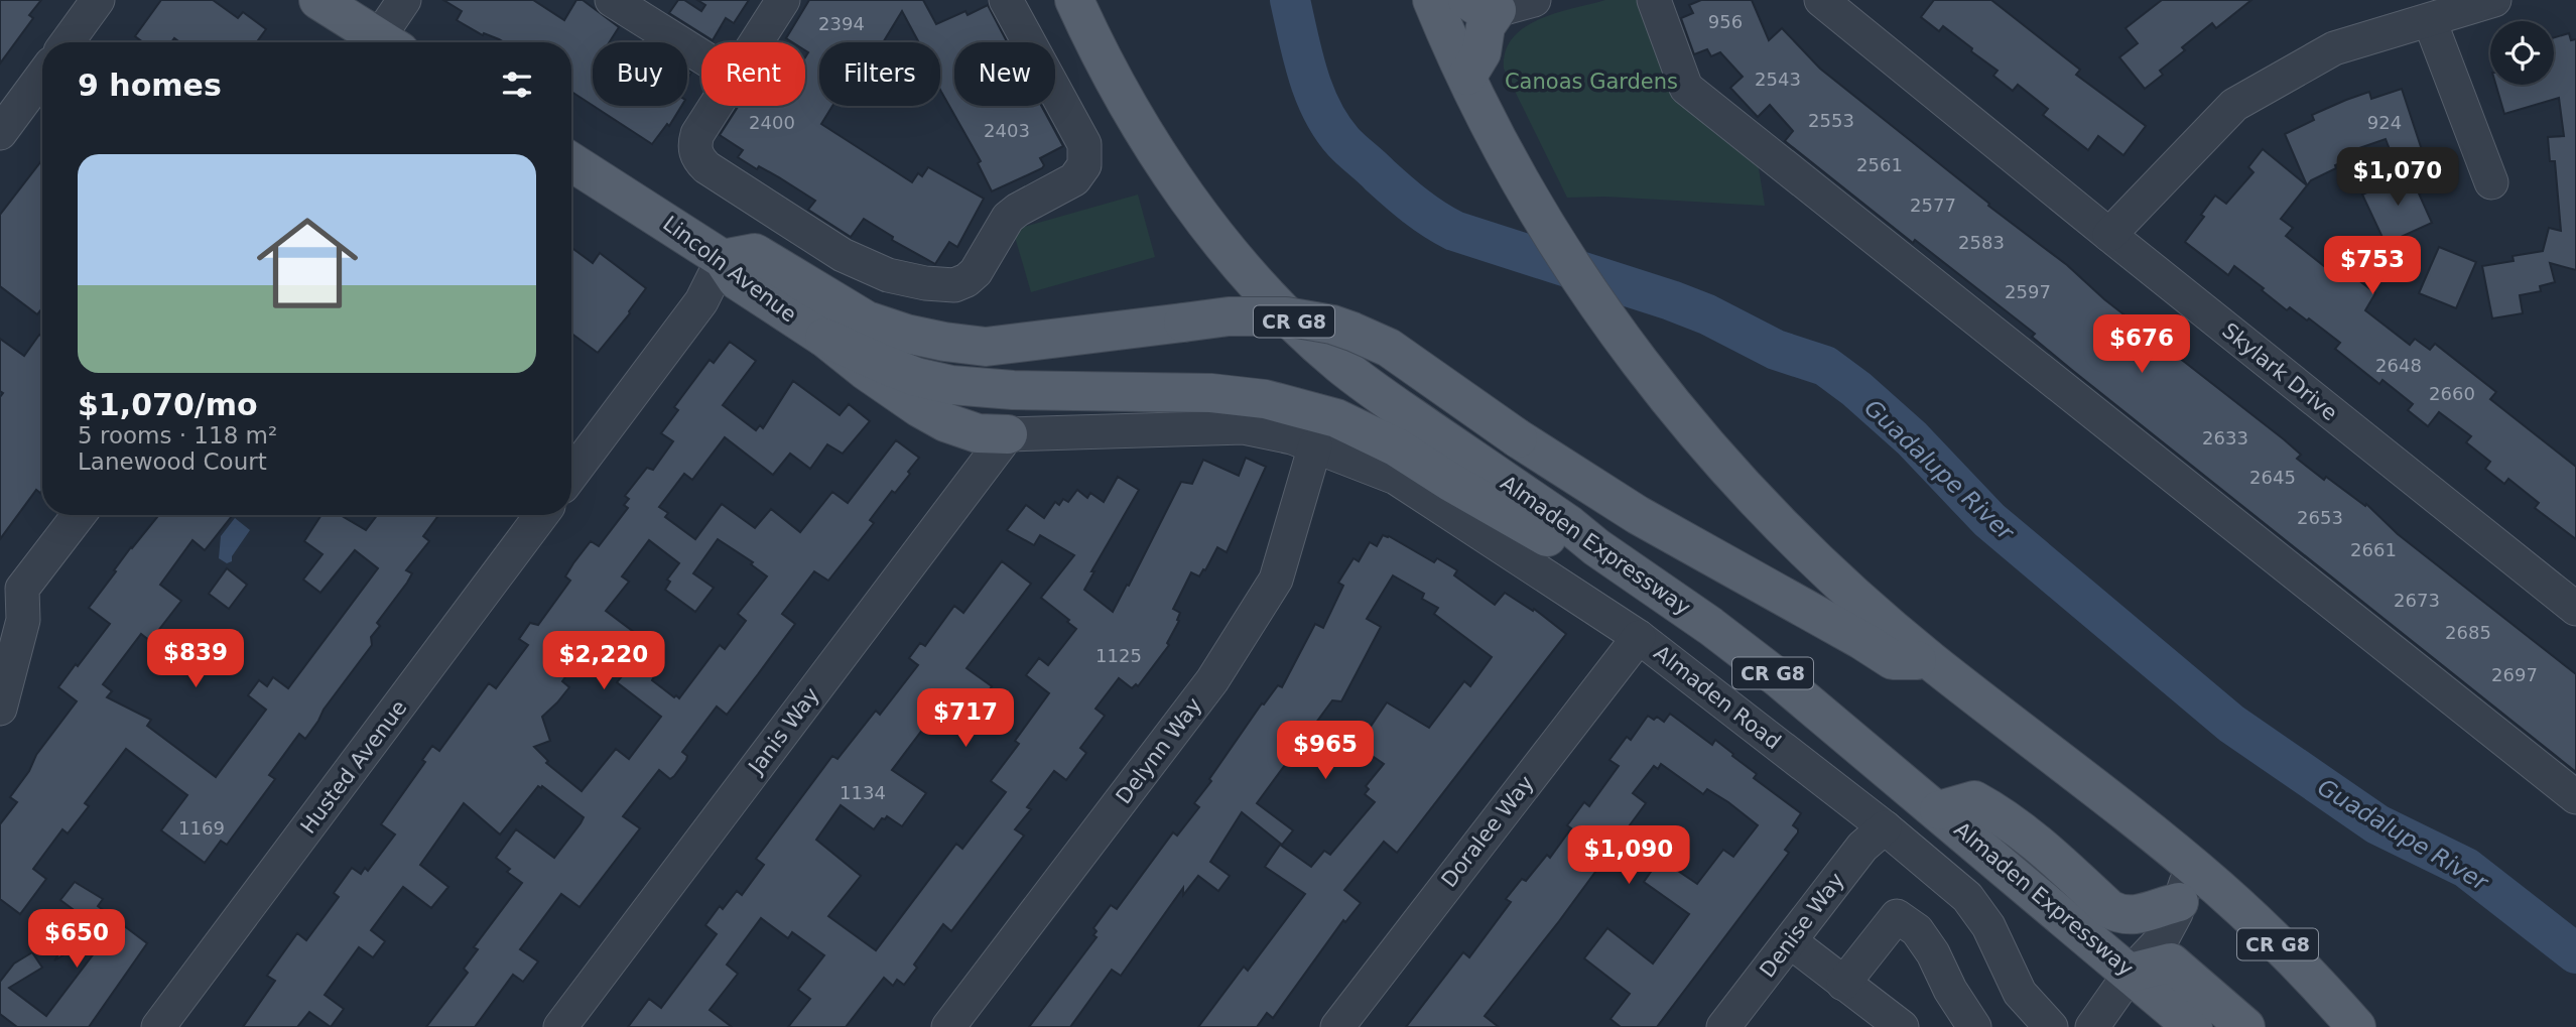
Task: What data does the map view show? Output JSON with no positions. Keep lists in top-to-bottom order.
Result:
{
  "streets": {
    "main road": ["Lincoln Avenue", "CR G8", "Almaden Expressway"],
    "street": [
      "Skylark Drive",
      "Almaden Road",
      "Janis Way",
      "Delynn Way",
      "Husted Avenue",
      "Doralee Way",
      "Denise Way"
    ]
  },
  "crossings": [
    ["Almaden Road", "Delynn Way"],
    ["Almaden Road", "Doralee Way"],
    ["Almaden Road", "Denise Way"]
  ],
  "water": ["Guadalupe River"],
  "parks": ["Canoas Gardens"],
  "house_numbers": [
    "956",
    "2394",
    "2543",
    "2553",
    "2400",
    "924",
    "2403",
    "2561",
    "2577",
    "2583",
    "2597",
    "2648",
    "2660",
    "2633",
    "2645",
    "2653",
    "2661",
    "2673",
    "2685",
    "1125",
    "2697",
    "1134",
    "1169"
  ],
  "page": {
    "chip": [
      "Buy",
      "Rent",
      "Filters",
      "New"
    ],
    "heading": "9 homes",
    "list": [
      {
        "name": "$1,070/mo",
        "note": "5 rooms · 118 m² · Lanewood Court"
      }
    ],
    "price": [
      "$1,070",
      "$753",
      "$676",
      "$839",
      "$2,220",
      "$717",
      "$965",
      "$1,090",
      "$650"
    ]
  }
}
